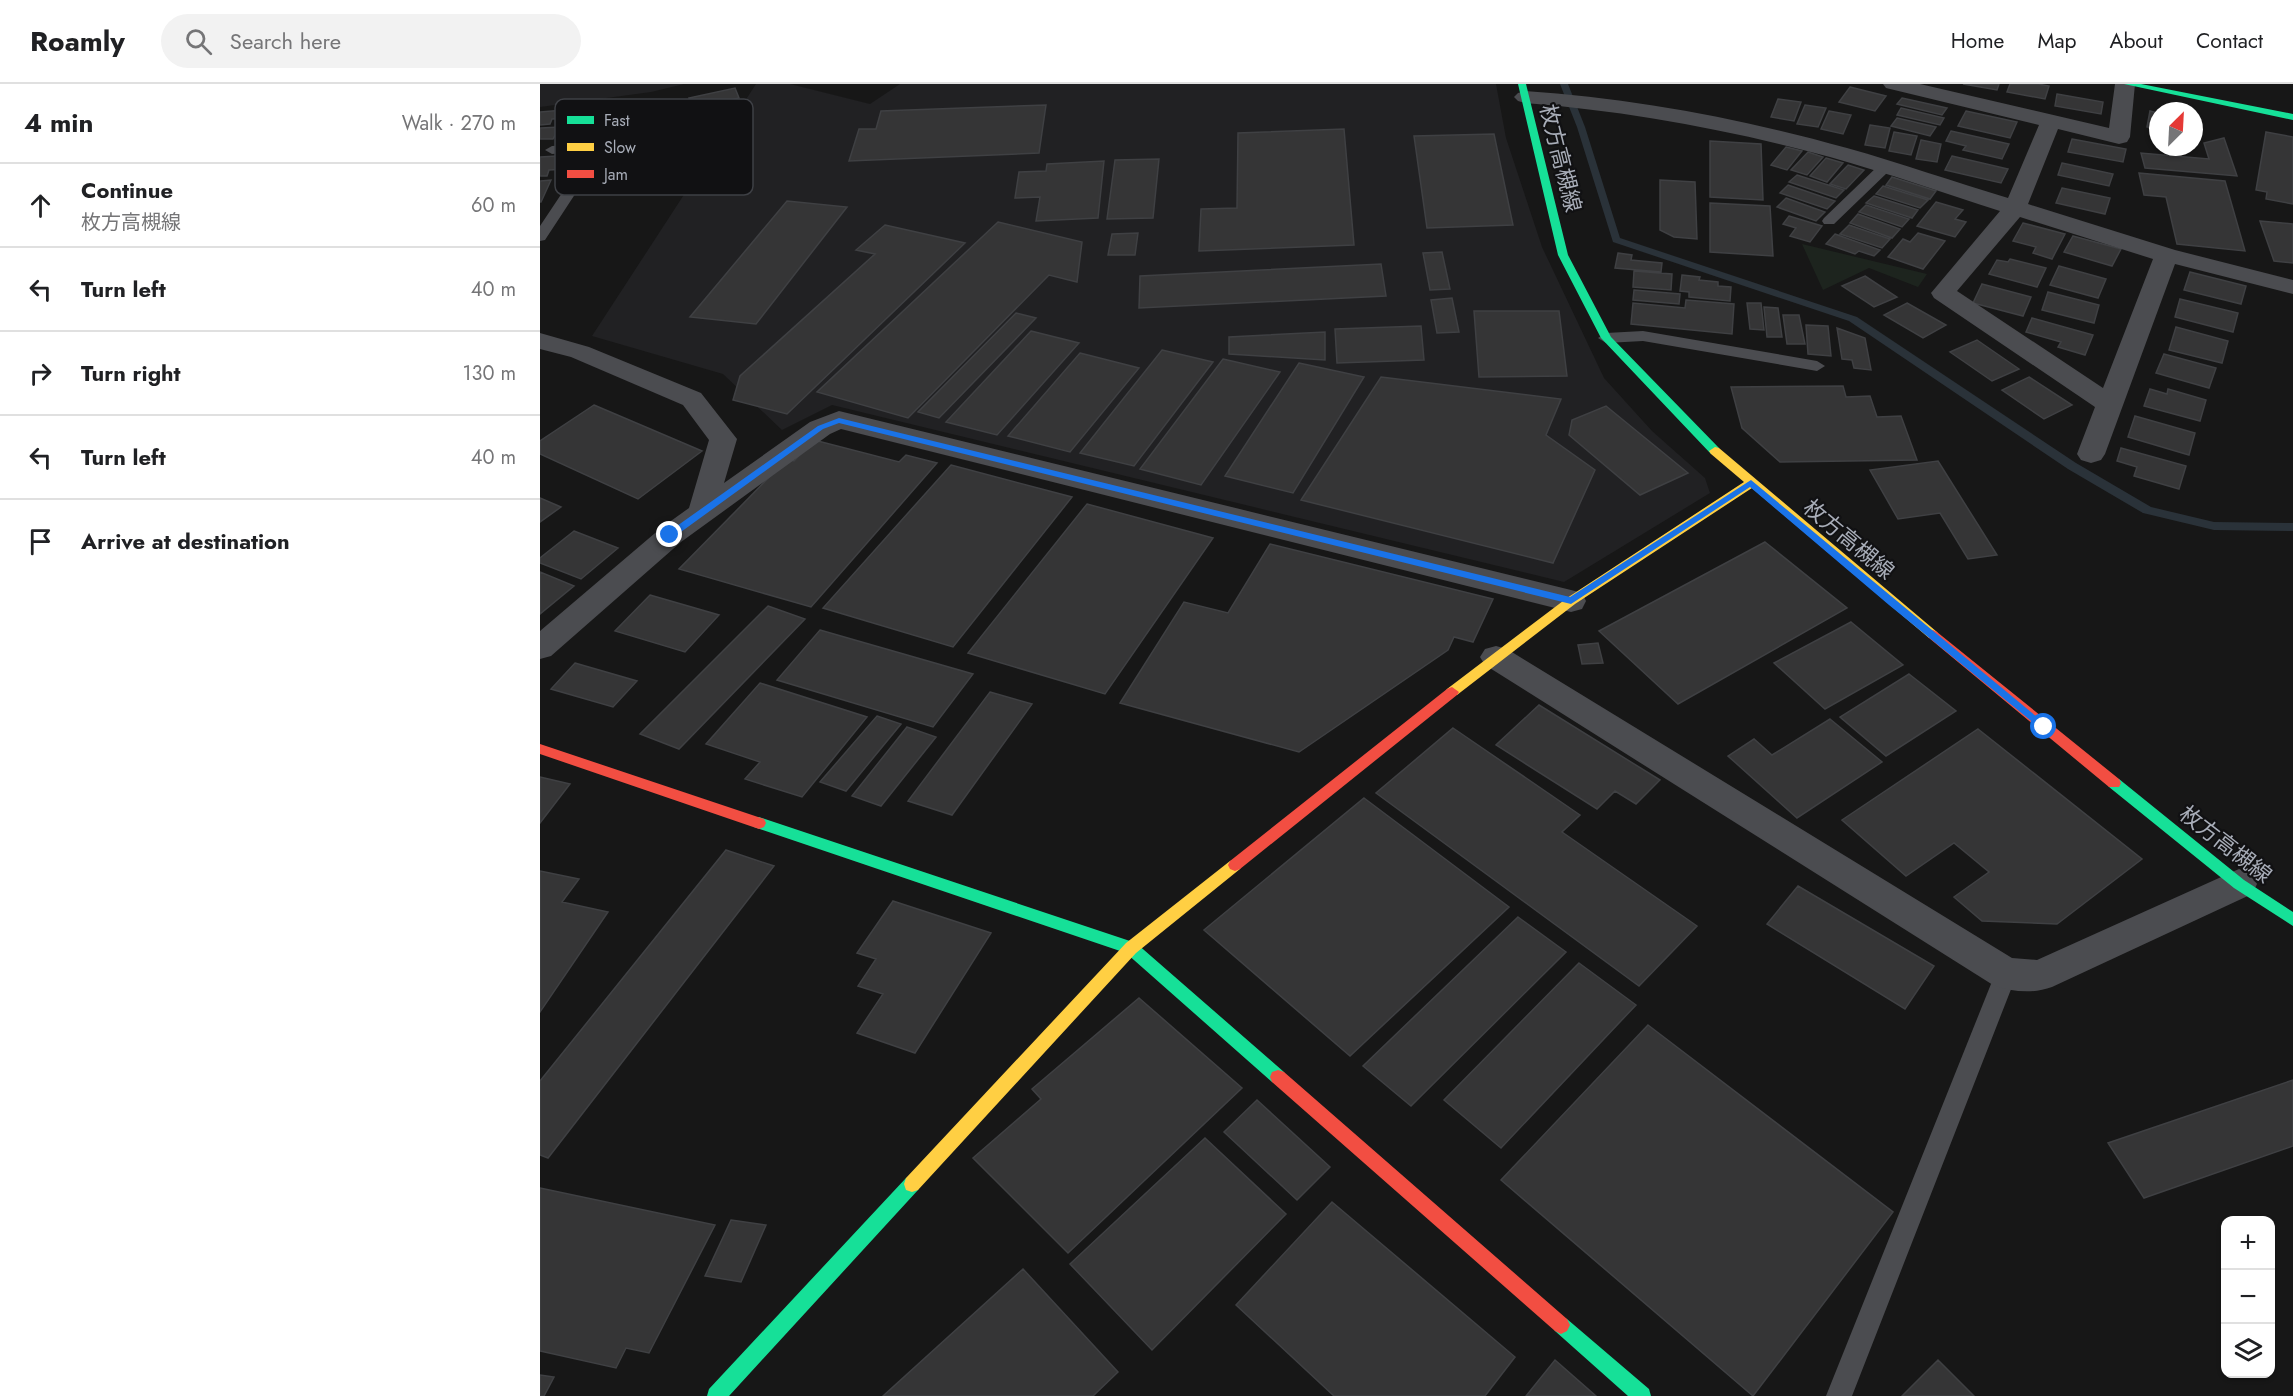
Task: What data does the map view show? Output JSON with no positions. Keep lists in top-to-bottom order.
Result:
{
  "streets": {
    "street": ["枚方高槻線"]
  },
  "legend": ["Fast", "Slow", "Jam"],
  "north": "top right",
  "page": {
    "header": "Roamly",
    "search": "Search here",
    "nav": [
      "Home",
      "Map",
      "About",
      "Contact"
    ],
    "heading": ["4 min", "Walk · 270 m"],
    "list": [
      ["Continue", "枚方高槻線", "60 m"],
      ["Turn left", "40 m"],
      ["Turn right", "130 m"],
      ["Turn left", "40 m"],
      "Arrive at destination"
    ],
    "map_buttons": ["+", "−"]
  }
}
